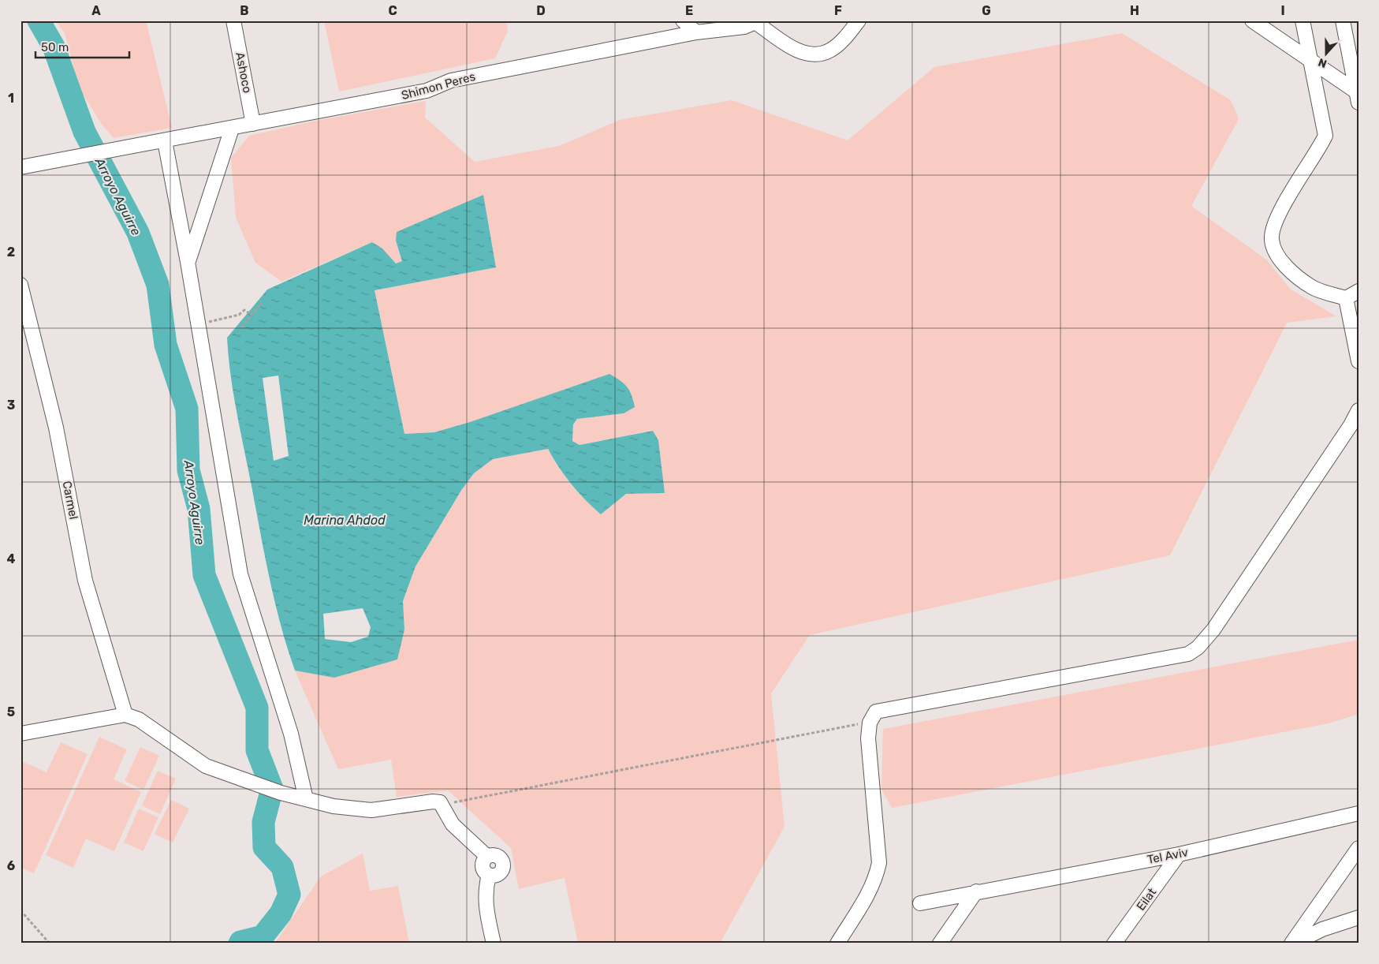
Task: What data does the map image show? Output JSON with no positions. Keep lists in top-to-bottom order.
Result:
{
  "streets": {
    "street": [
      "Ashoco",
      "Shimon Peres",
      "Carmel",
      "Tel Aviv",
      "Eilat"
    ]
  },
  "crossings": [
    ["Ashoco", "Shimon Peres"],
    ["Tel Aviv", "Eilat"]
  ],
  "water": ["Arroyo Aguirre", "Marina Ahdod"],
  "scale_bar": "50 m",
  "north": "bottom",
  "grid": {
    "columns": [
      "A",
      "B",
      "C",
      "D",
      "E",
      "F",
      "G",
      "H",
      "I"
    ],
    "rows": [
      "1",
      "2",
      "3",
      "4",
      "5",
      "6"
    ]
  }
}
